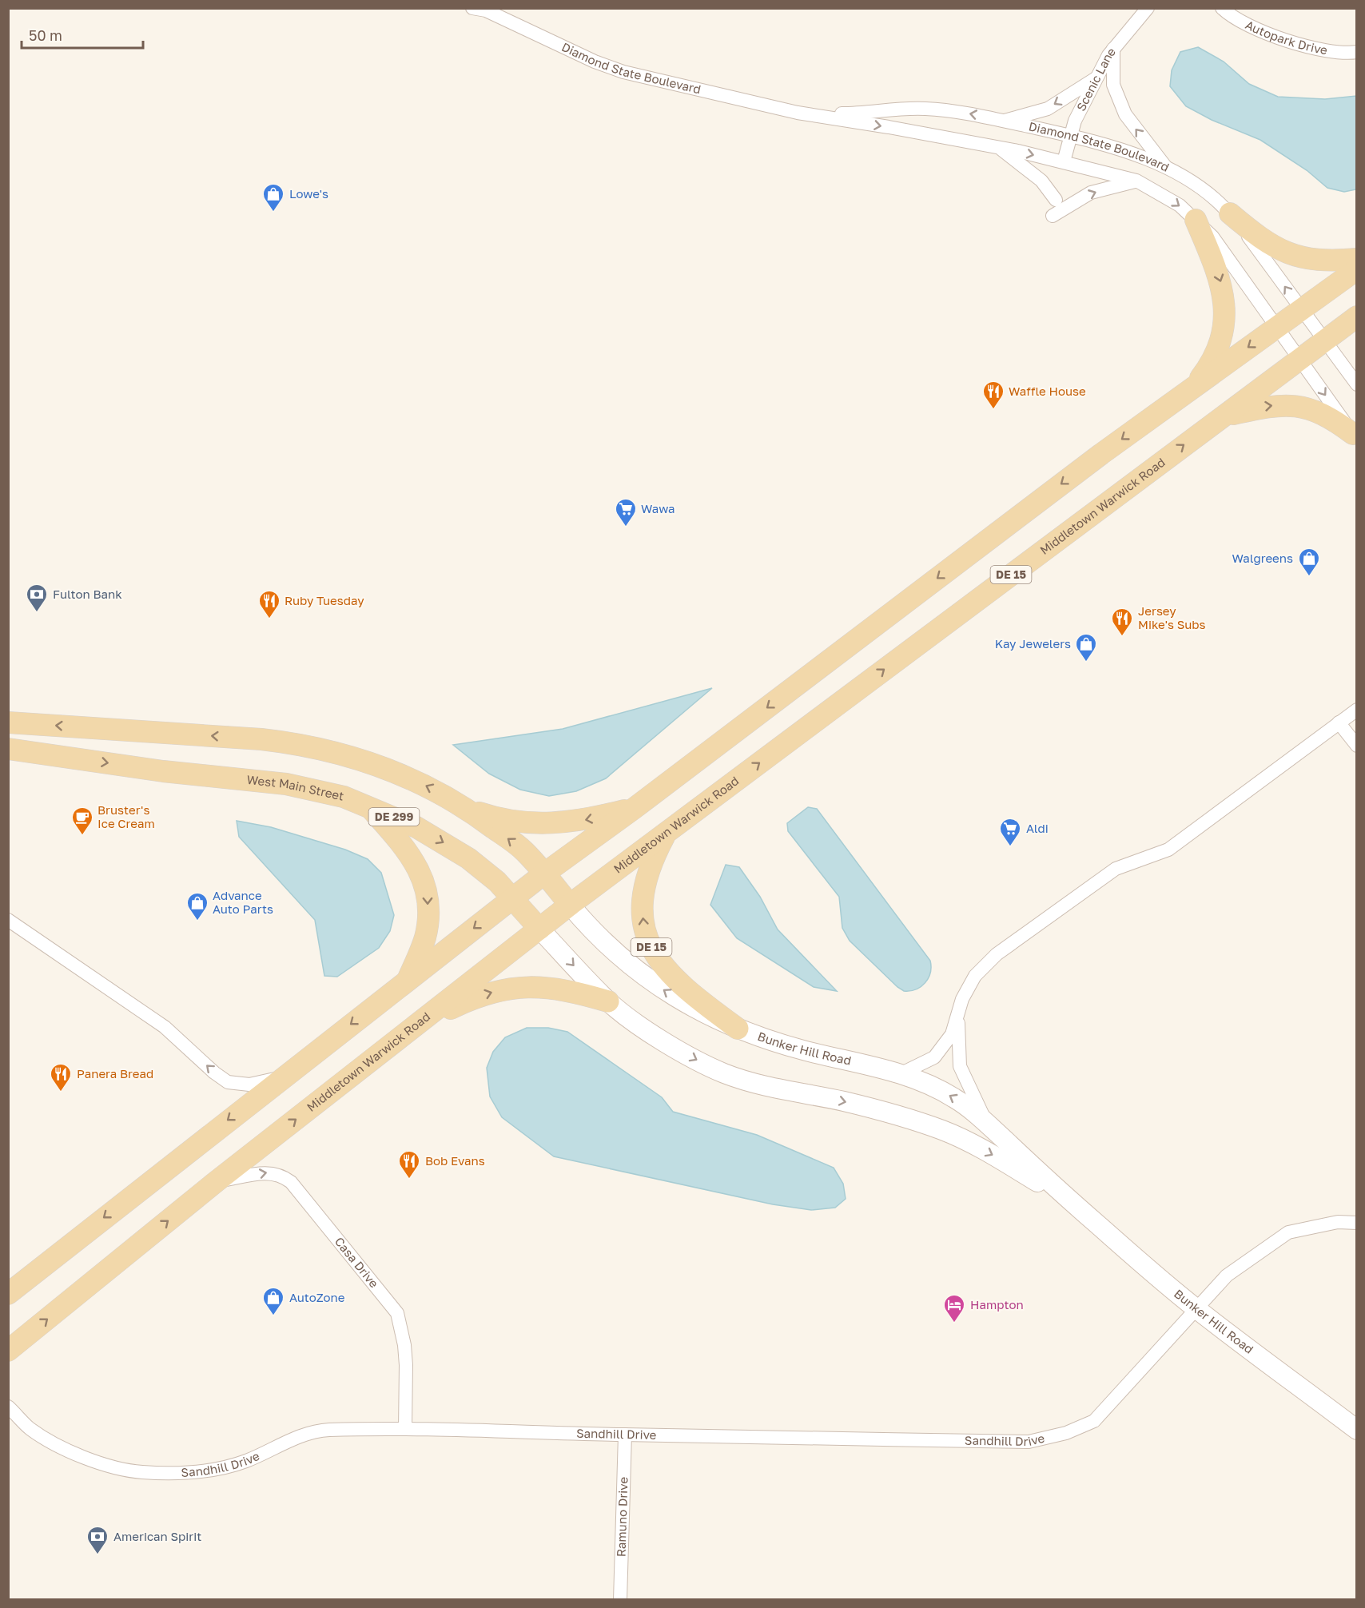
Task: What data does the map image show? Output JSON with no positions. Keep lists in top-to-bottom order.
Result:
{
  "streets": {
    "main road": [
      "Middletown Warwick Road",
      "DE 15",
      "West Main Street",
      "DE 299",
      "Bunker Hill Road"
    ],
    "street": [
      "Autopark Drive",
      "Diamond State Boulevard",
      "Scenic Lane",
      "Casa Drive",
      "Sandhill Drive",
      "Ramuno Drive"
    ]
  },
  "crossings": [
    ["Diamond State Boulevard", "Scenic Lane"],
    ["Diamond State Boulevard", "Middletown Warwick Road"],
    ["Middletown Warwick Road", "DE 15"],
    ["Middletown Warwick Road", "West Main Street"],
    ["Middletown Warwick Road", "Bunker Hill Road"],
    ["Middletown Warwick Road", "Casa Drive"],
    ["DE 15", "Bunker Hill Road"],
    ["West Main Street", "Bunker Hill Road"],
    ["Bunker Hill Road", "Sandhill Drive"],
    ["Casa Drive", "Sandhill Drive"],
    ["Sandhill Drive", "Ramuno Drive"]
  ],
  "one_way": ["Casa Drive"],
  "places": {
    "shop": [
      "Lowe's",
      "Walgreens",
      "Kay Jewelers",
      "Advance Auto Parts",
      "AutoZone"
    ],
    "restaurant": [
      "Waffle House",
      "Ruby Tuesday",
      "Jersey Mike's Subs",
      "Panera Bread",
      "Bob Evans"
    ],
    "supermarket": ["Wawa", "Aldi"],
    "bank": ["Fulton Bank", "American Spirit"],
    "cafe": ["Bruster's Ice Cream"],
    "hotel": ["Hampton"]
  },
  "scale_bar": "50 m"
}
